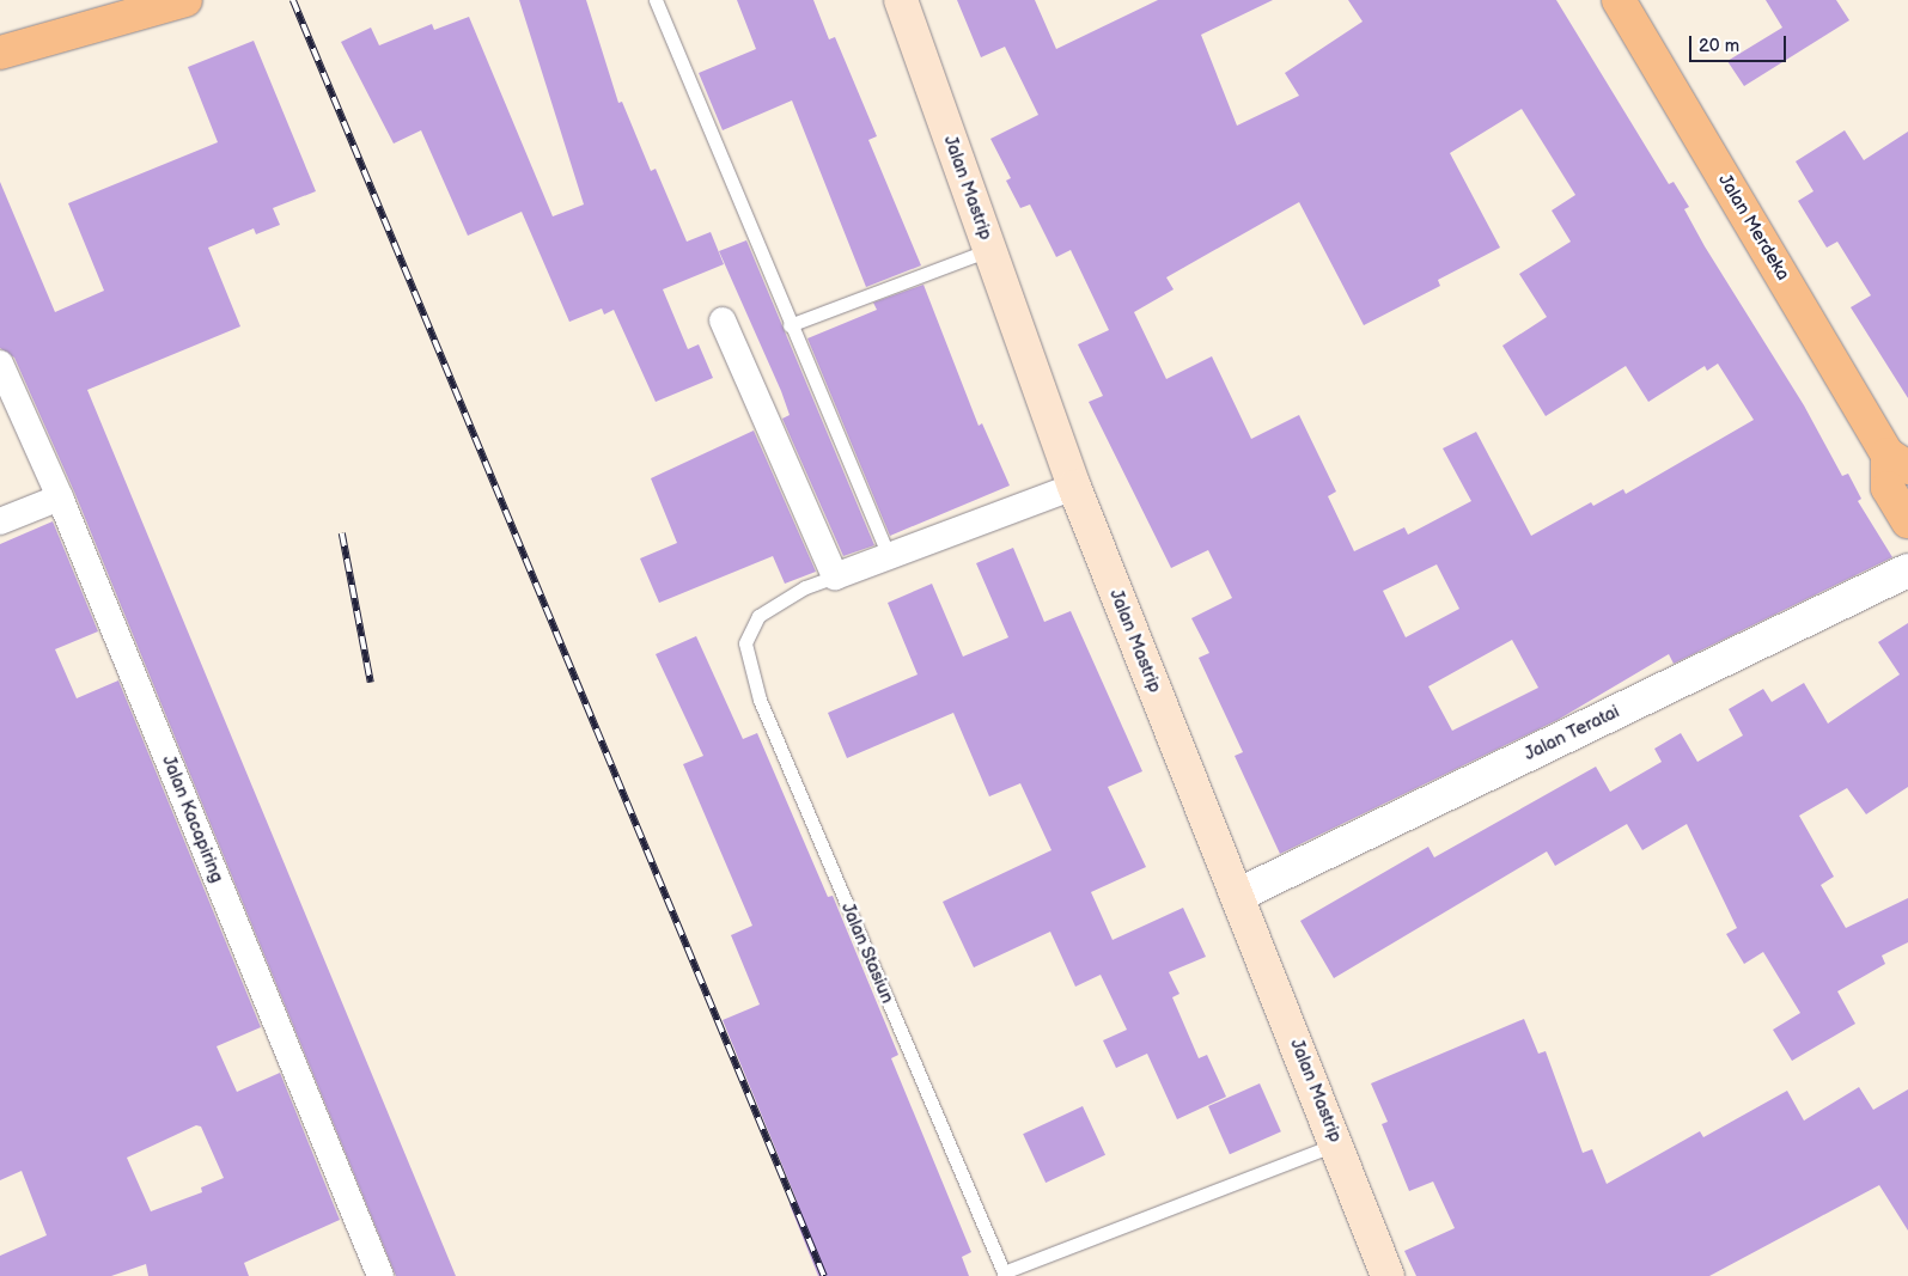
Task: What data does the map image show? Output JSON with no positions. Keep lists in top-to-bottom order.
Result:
{
  "streets": {
    "main road": ["Jalan Mastrip", "Jalan Merdeka"],
    "street": ["Jalan Teratai", "Jalan Kacapiring", "Jalan Stasiun"]
  },
  "crossings": [
    ["Jalan Mastrip", "Jalan Teratai"],
    ["Jalan Mastrip", "Jalan Stasiun"]
  ],
  "scale_bar": "20 m"
}
